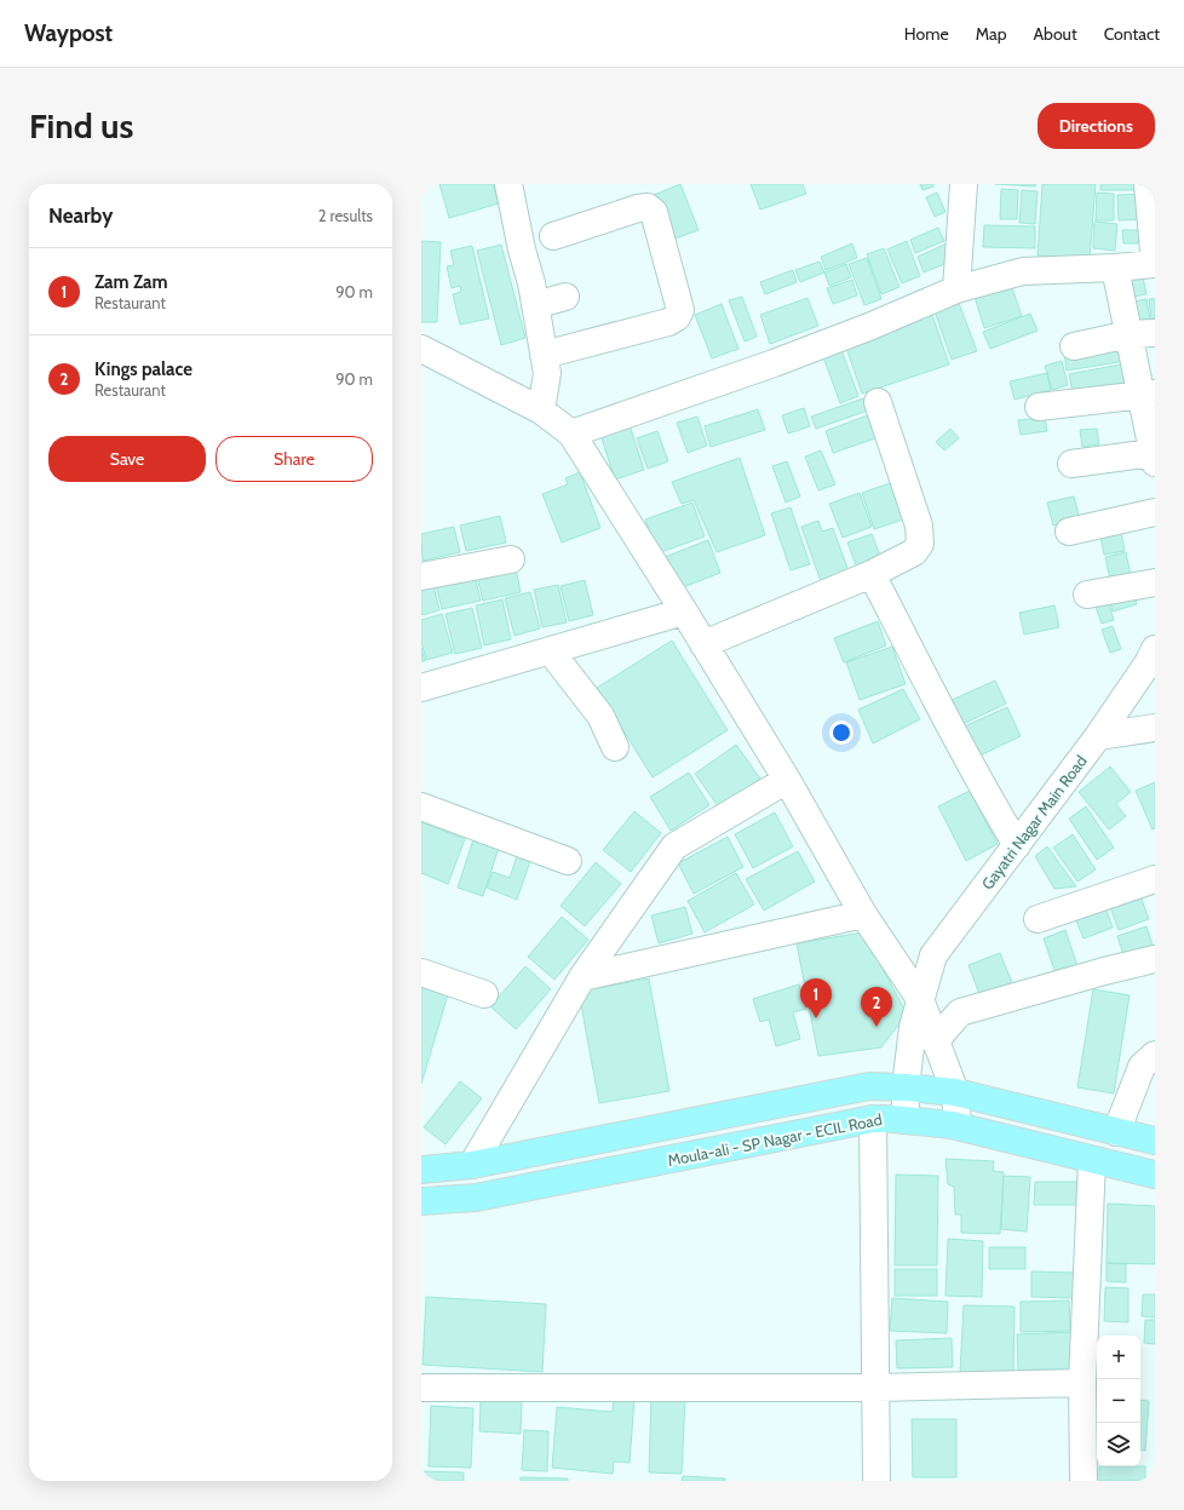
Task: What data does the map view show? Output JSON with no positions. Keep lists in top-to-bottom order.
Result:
{
  "streets": {
    "main road": ["Moula-ali - SP Nagar - ECIL Road"],
    "street": ["Gayatri Nagar Main Road"]
  },
  "crossings": [
    ["Gayatri Nagar Main Road", "Moula-ali - SP Nagar - ECIL Road"]
  ],
  "page": {
    "header": "Waypost",
    "nav": [
      "Home",
      "Map",
      "About",
      "Contact"
    ],
    "buttons": [
      "Directions",
      ["Save", "Share"]
    ],
    "title": "Find us",
    "heading": ["Nearby", "2 results"],
    "list": [
      {
        "mark": "1",
        "name": "Zam Zam",
        "note": "Restaurant",
        "value": "90 m"
      },
      {
        "mark": "2",
        "name": "Kings palace",
        "note": "Restaurant",
        "value": "90 m"
      }
    ],
    "pins": ["1", "2"],
    "map_buttons": ["+", "−"]
  }
}
